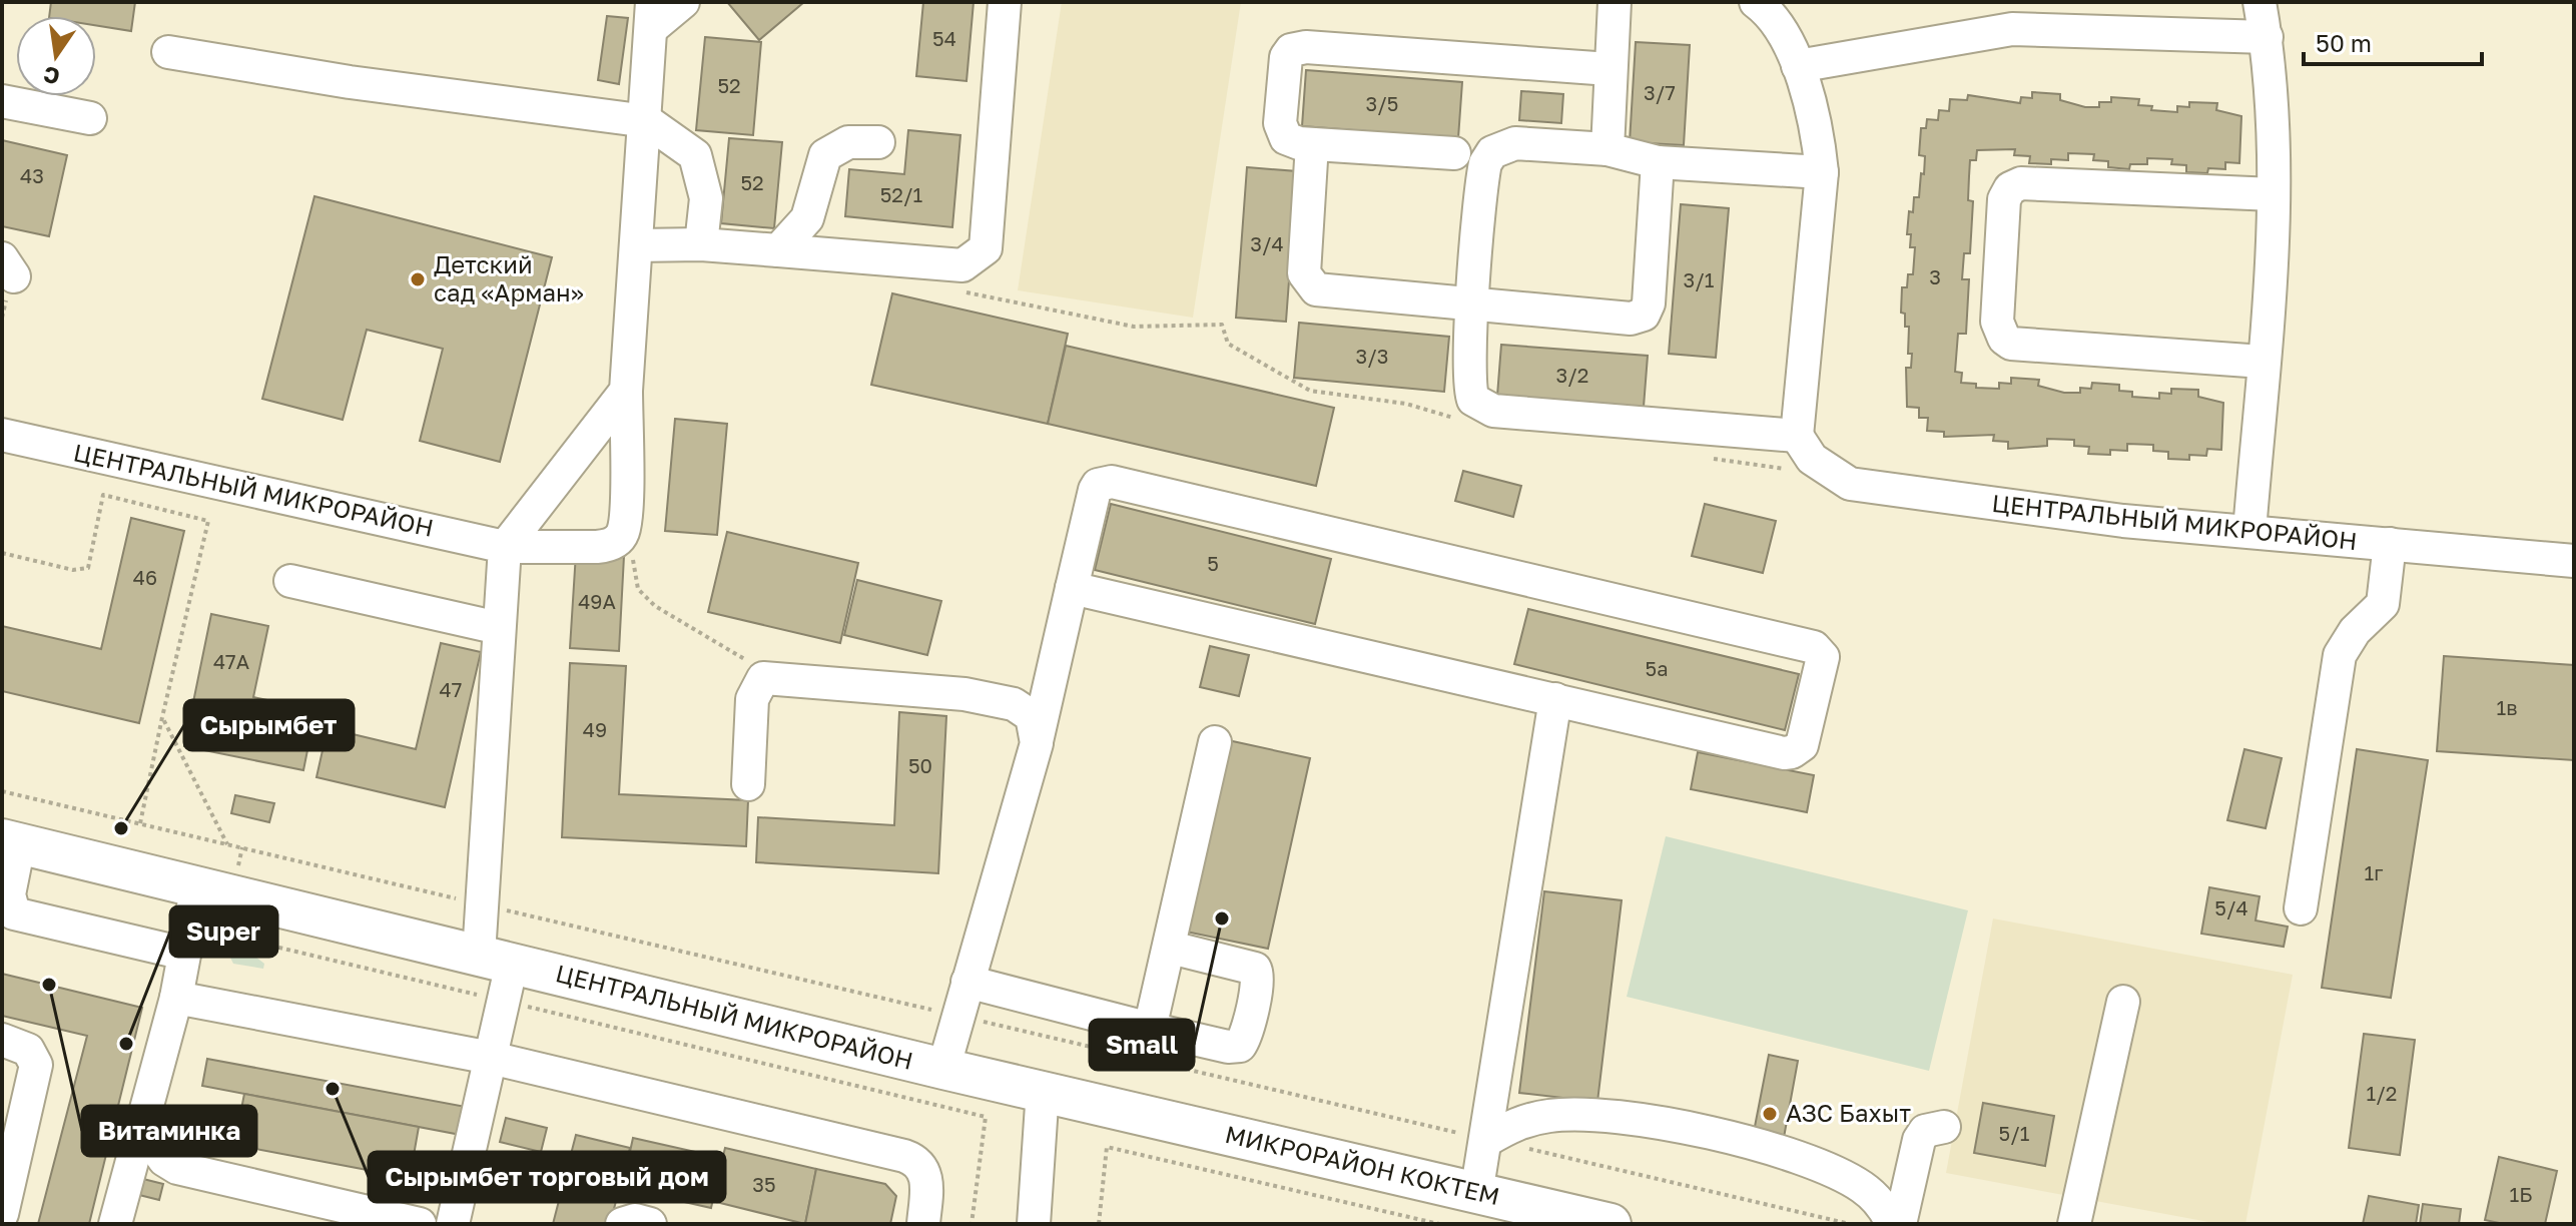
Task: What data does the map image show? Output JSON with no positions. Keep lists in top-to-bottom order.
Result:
{
  "streets": {
    "main road": ["ЦЕНТРАЛЬНЫЙ МИКРОРАЙОН", "МИКРОРАЙОН КОКТЕМ"]
  },
  "crossings": [
    ["ЦЕНТРАЛЬНЫЙ МИКРОРАЙОН", "МИКРОРАЙОН КОКТЕМ"]
  ],
  "places": [
    "Детский сад «Арман»",
    "Сырымбет",
    "Small",
    "Витаминка",
    "Super",
    "Сырымбет торговый дом",
    "АЗС Бахыт"
  ],
  "house_numbers": [
    "54",
    "52",
    "3/7",
    "3/5",
    "43",
    "52",
    "52/1",
    "3/4",
    "3",
    "3/1",
    "3/3",
    "3/2",
    "5",
    "46",
    "49А",
    "47А",
    "5а",
    "47",
    "1в",
    "49",
    "50",
    "1г",
    "5/4",
    "1/2",
    "5/1",
    "35",
    "1Б"
  ],
  "scale_bar": "50 m",
  "north": "bottom"
}
